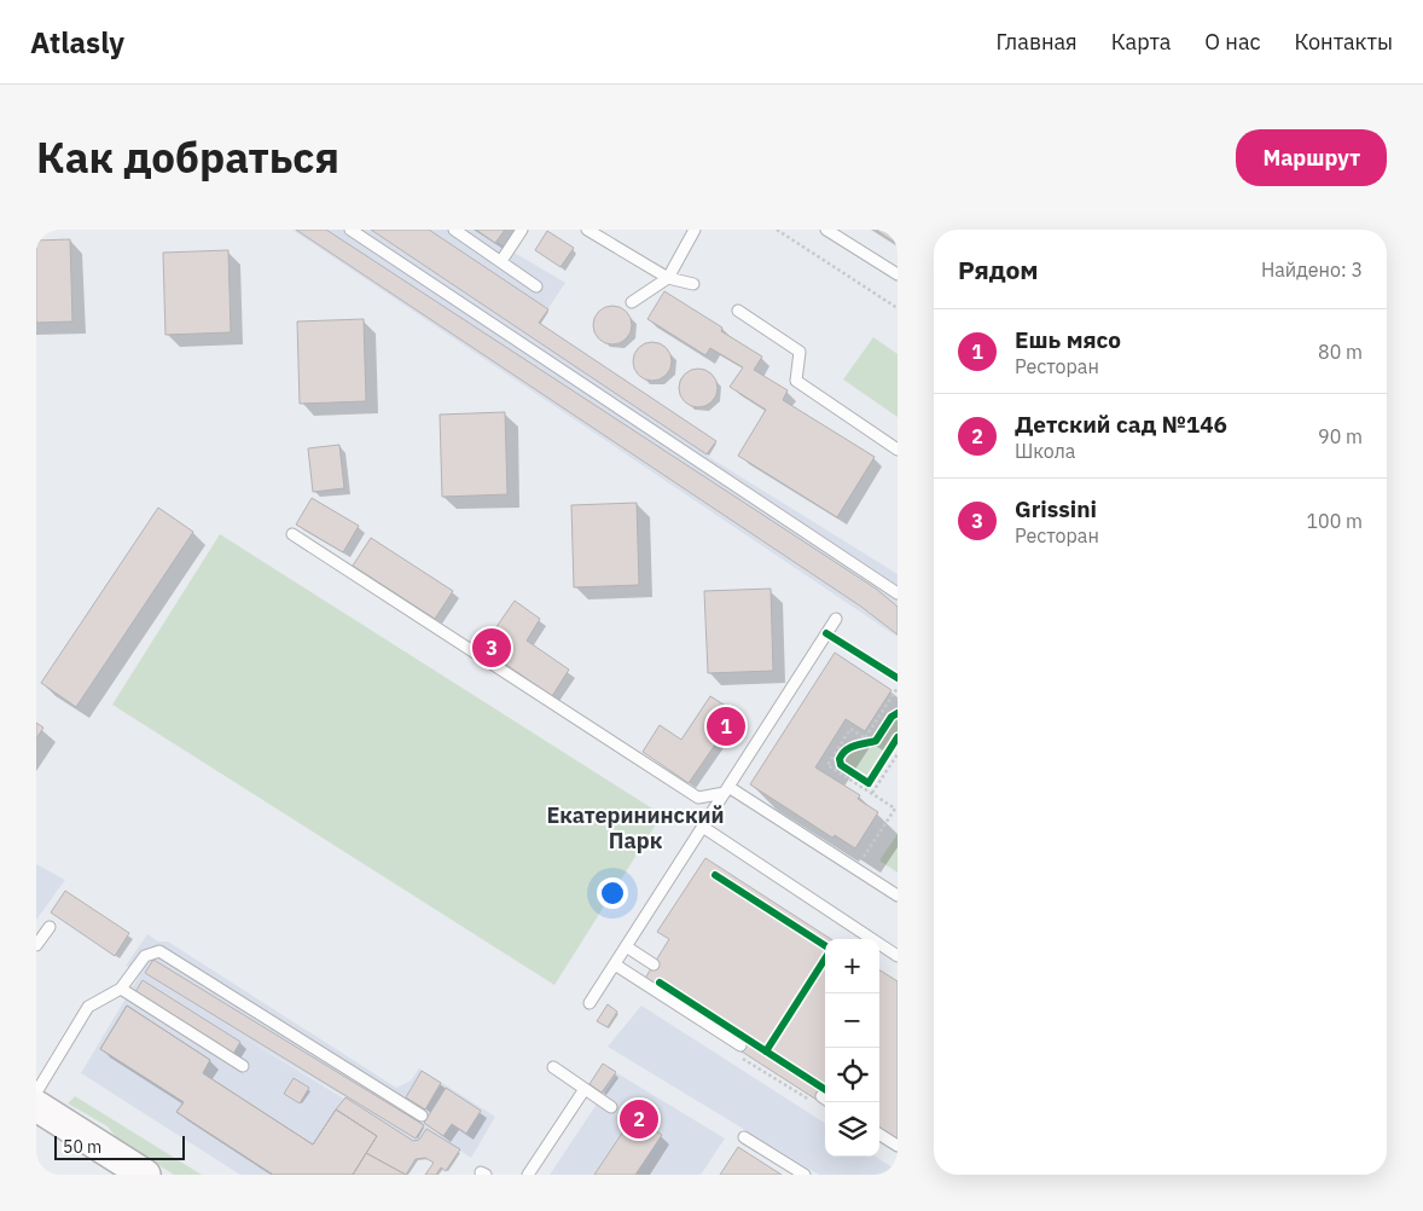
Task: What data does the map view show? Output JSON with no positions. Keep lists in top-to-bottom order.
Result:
{
  "districts": ["Екатерининский Парк"],
  "scale_bar": "50 m",
  "page": {
    "header": "Atlasly",
    "nav": [
      "Главная",
      "Карта",
      "О нас",
      "Контакты"
    ],
    "title": "Как добраться",
    "buttons": "Маршрут",
    "heading": ["Рядом", "Найдено: 3"],
    "list": [
      {
        "mark": "1",
        "name": "Ешь мясо",
        "note": "Ресторан",
        "value": "80 m"
      },
      {
        "mark": "2",
        "name": "Детский сад №146",
        "note": "Школа",
        "value": "90 m"
      },
      {
        "mark": "3",
        "name": "Grissini",
        "note": "Ресторан",
        "value": "100 m"
      }
    ],
    "pins": ["3", "1", "2"],
    "map_buttons": ["+", "−"],
    "scale": "50 m"
  }
}
